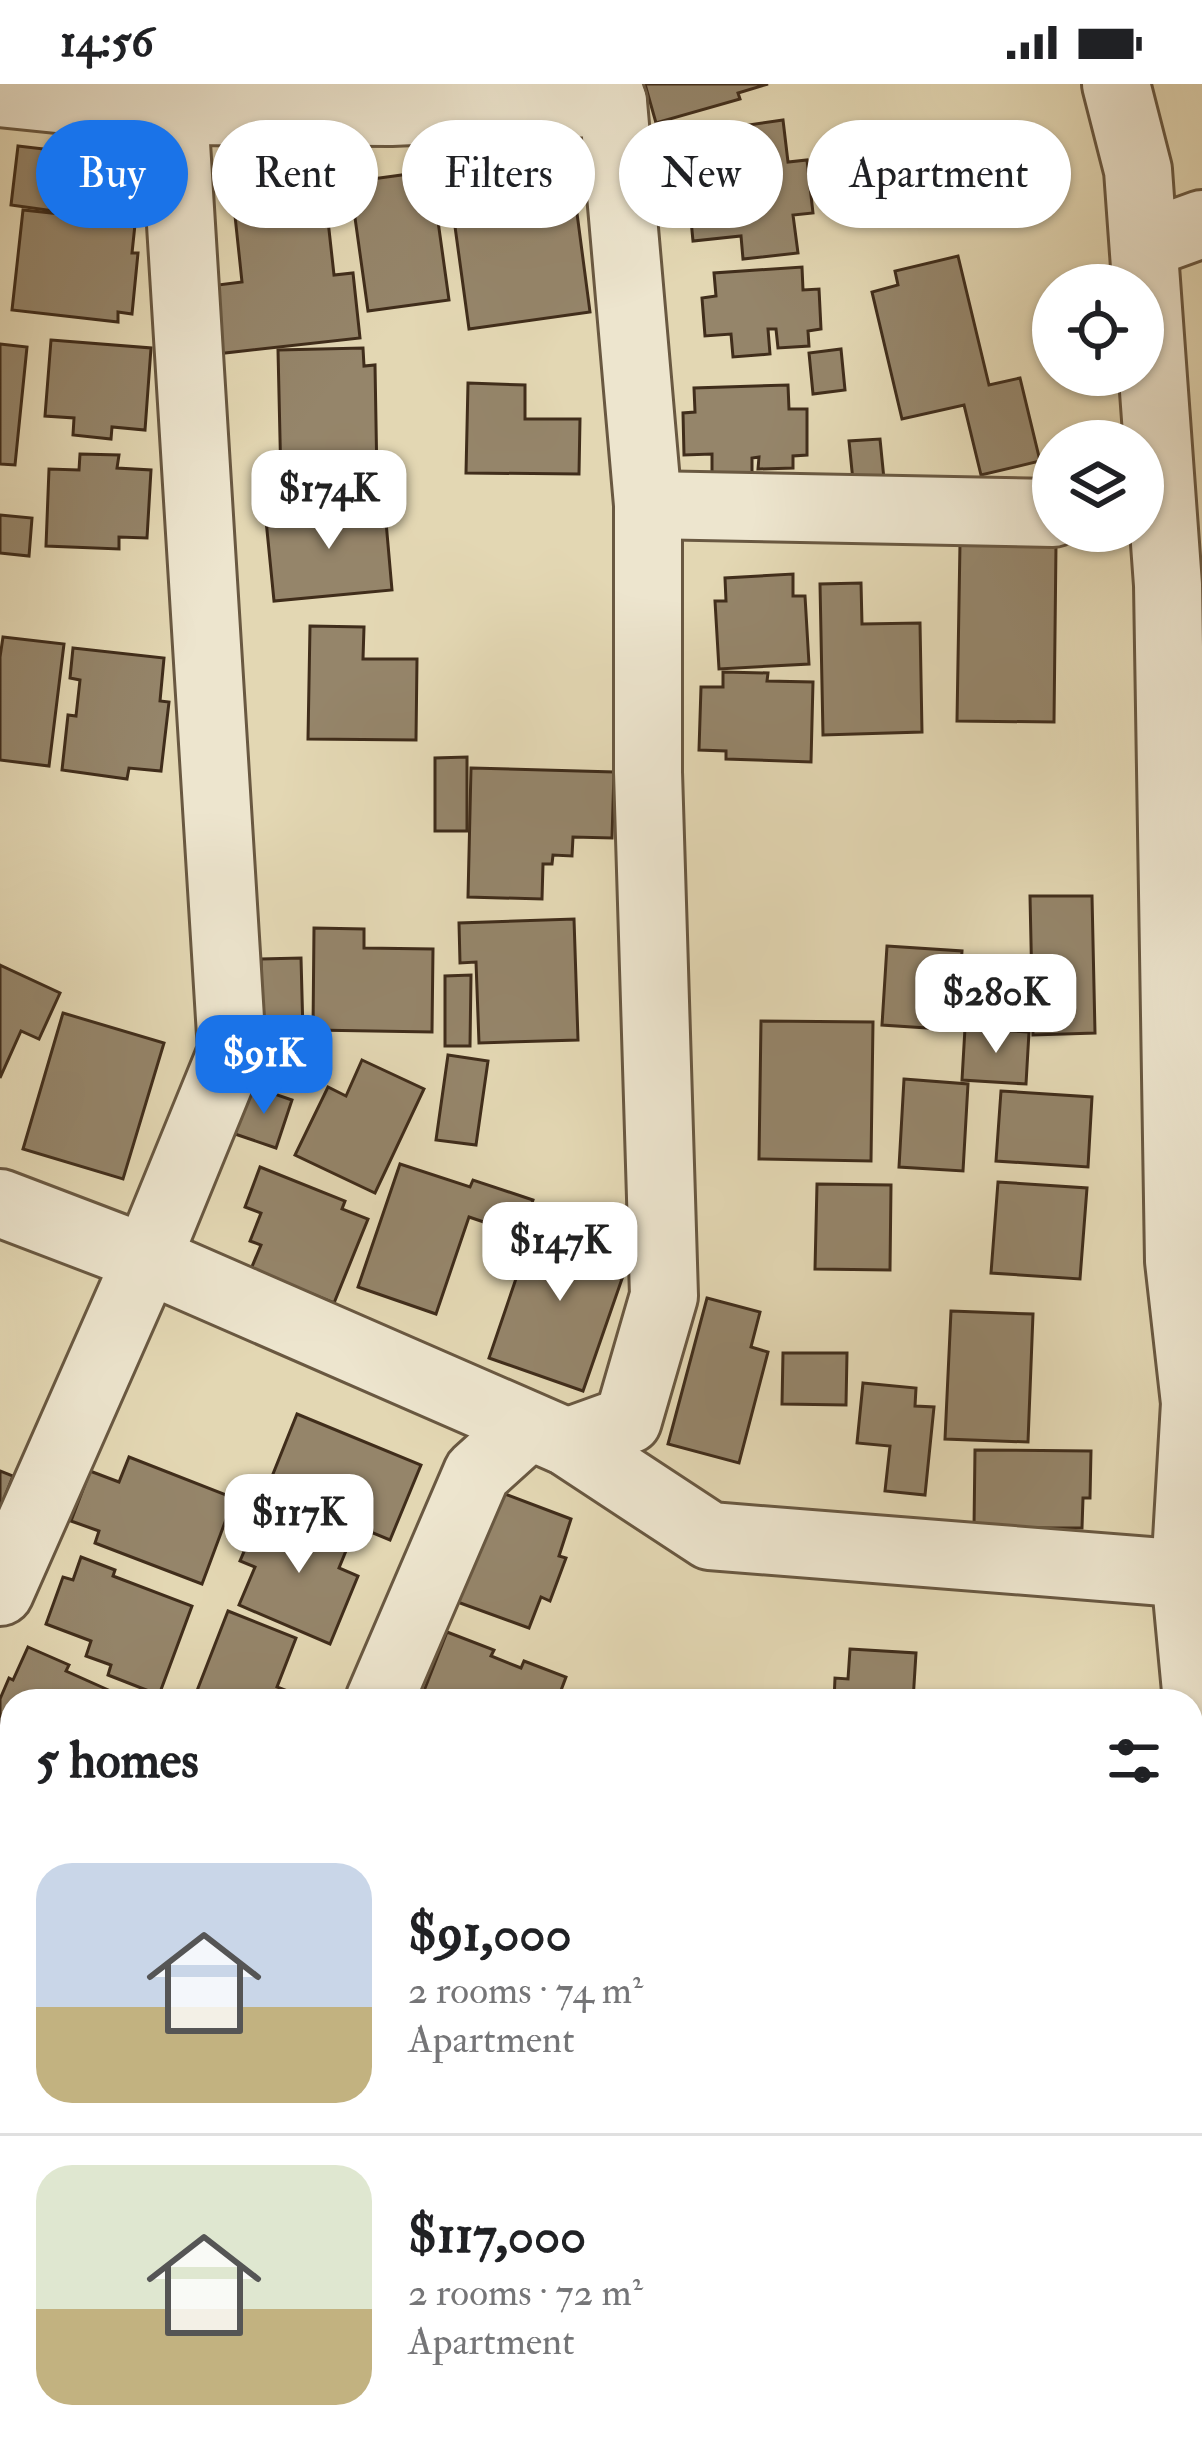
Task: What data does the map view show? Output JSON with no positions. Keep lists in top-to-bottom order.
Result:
{
  "page": {
    "status": "14:56",
    "chip": [
      "Buy",
      "Rent",
      "Filters",
      "New",
      "Apartment"
    ],
    "price": [
      "$174K",
      "$280K",
      "$91K",
      "$147K",
      "$117K"
    ],
    "heading": "5 homes",
    "list": [
      {
        "name": "$91,000",
        "note": "2 rooms · 74 m² · Apartment"
      },
      {
        "name": "$117,000",
        "note": "2 rooms · 72 m² · Apartment"
      }
    ]
  }
}
